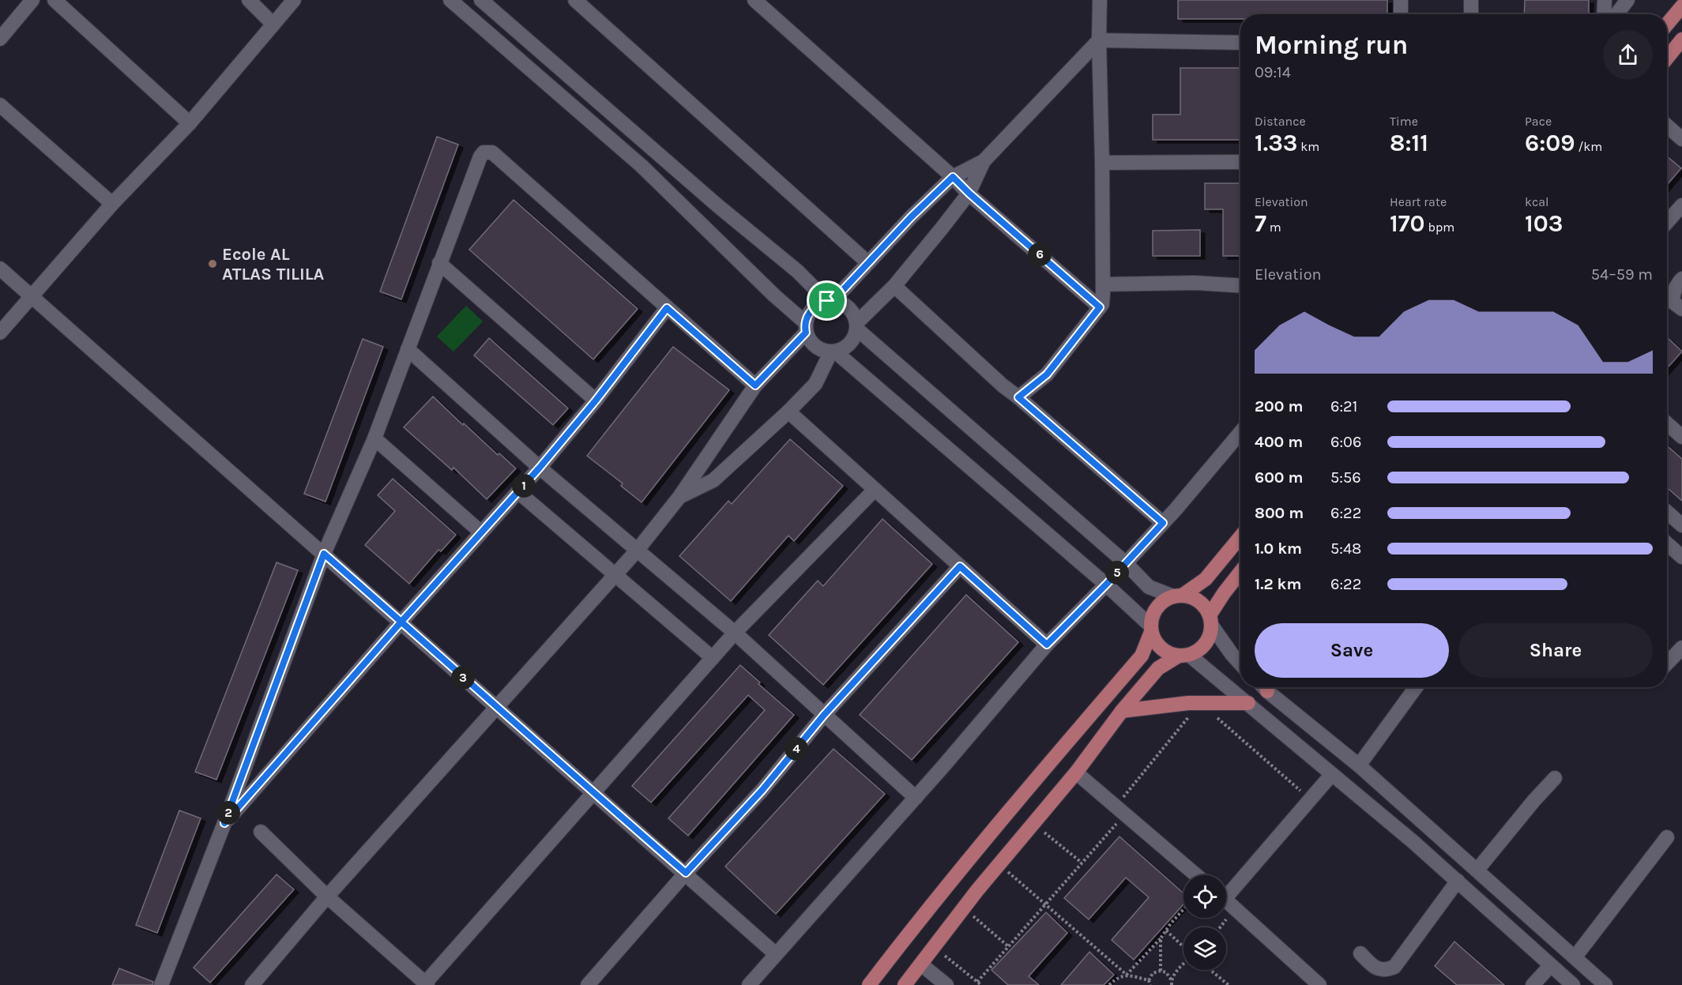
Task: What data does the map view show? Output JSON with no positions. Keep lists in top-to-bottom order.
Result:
{
  "places": ["Ecole AL ATLAS TILILA"],
  "page": {
    "heading": ["Morning run", "09:14"],
    "stats": [
      ["Distance", "1.33 km"],
      ["Time", "8:11"],
      ["Pace", "6:09 /km"],
      ["Elevation", "7 m"],
      ["Heart rate", "170 bpm"],
      ["kcal", "103"]
    ],
    "pins": [
      "6",
      "1",
      "5",
      "3",
      "4",
      "2"
    ],
    "chart": ["Elevation", "54–59 m"],
    "list": [
      {
        "name": "200 m",
        "note": "6:21"
      },
      {
        "name": "400 m",
        "note": "6:06"
      },
      {
        "name": "600 m",
        "note": "5:56"
      },
      {
        "name": "800 m",
        "note": "6:22"
      },
      {
        "name": "1.0 km",
        "note": "5:48"
      },
      {
        "name": "1.2 km",
        "note": "6:22"
      }
    ],
    "buttons": ["Save", "Share"]
  }
}
